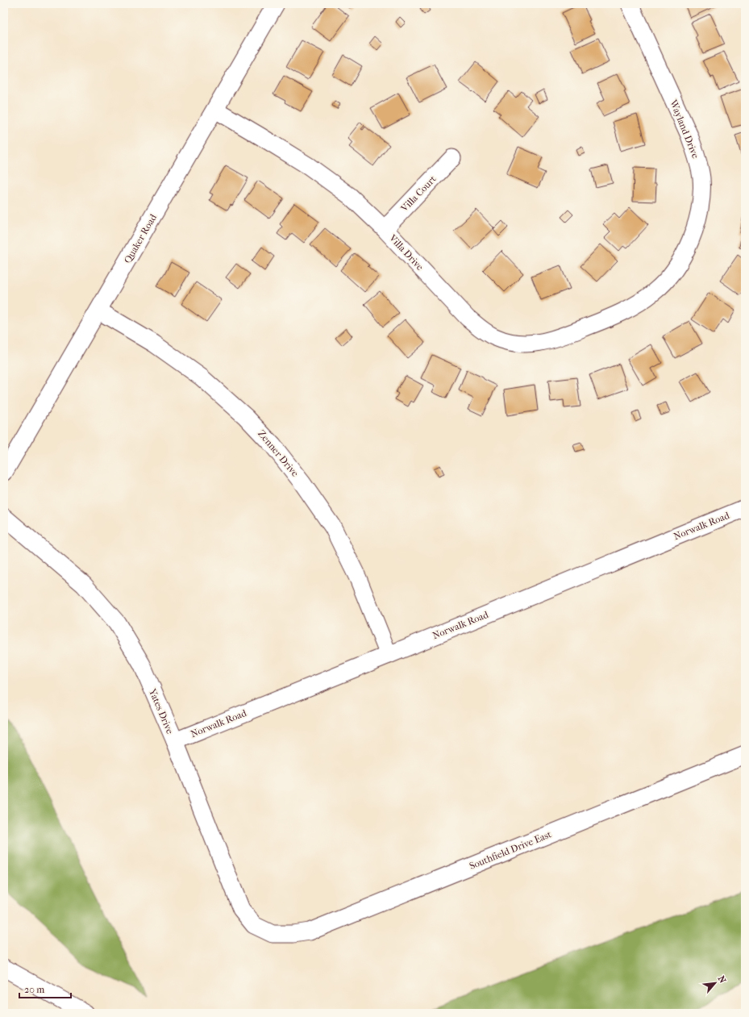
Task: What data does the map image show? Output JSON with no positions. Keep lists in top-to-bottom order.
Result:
{
  "streets": {
    "street": [
      "Wayland Drive",
      "Villa Court",
      "Quaker Road",
      "Villa Drive",
      "Zenner Drive",
      "Norwalk Road",
      "Yates Drive",
      "Southfield Drive East"
    ]
  },
  "crossings": [
    ["Wayland Drive", "Villa Drive"],
    ["Villa Court", "Villa Drive"],
    ["Quaker Road", "Villa Drive"],
    ["Quaker Road", "Zenner Drive"],
    ["Zenner Drive", "Norwalk Road"],
    ["Norwalk Road", "Yates Drive"],
    ["Yates Drive", "Southfield Drive East"]
  ],
  "scale_bar": "20 m",
  "north": "top right"
}
